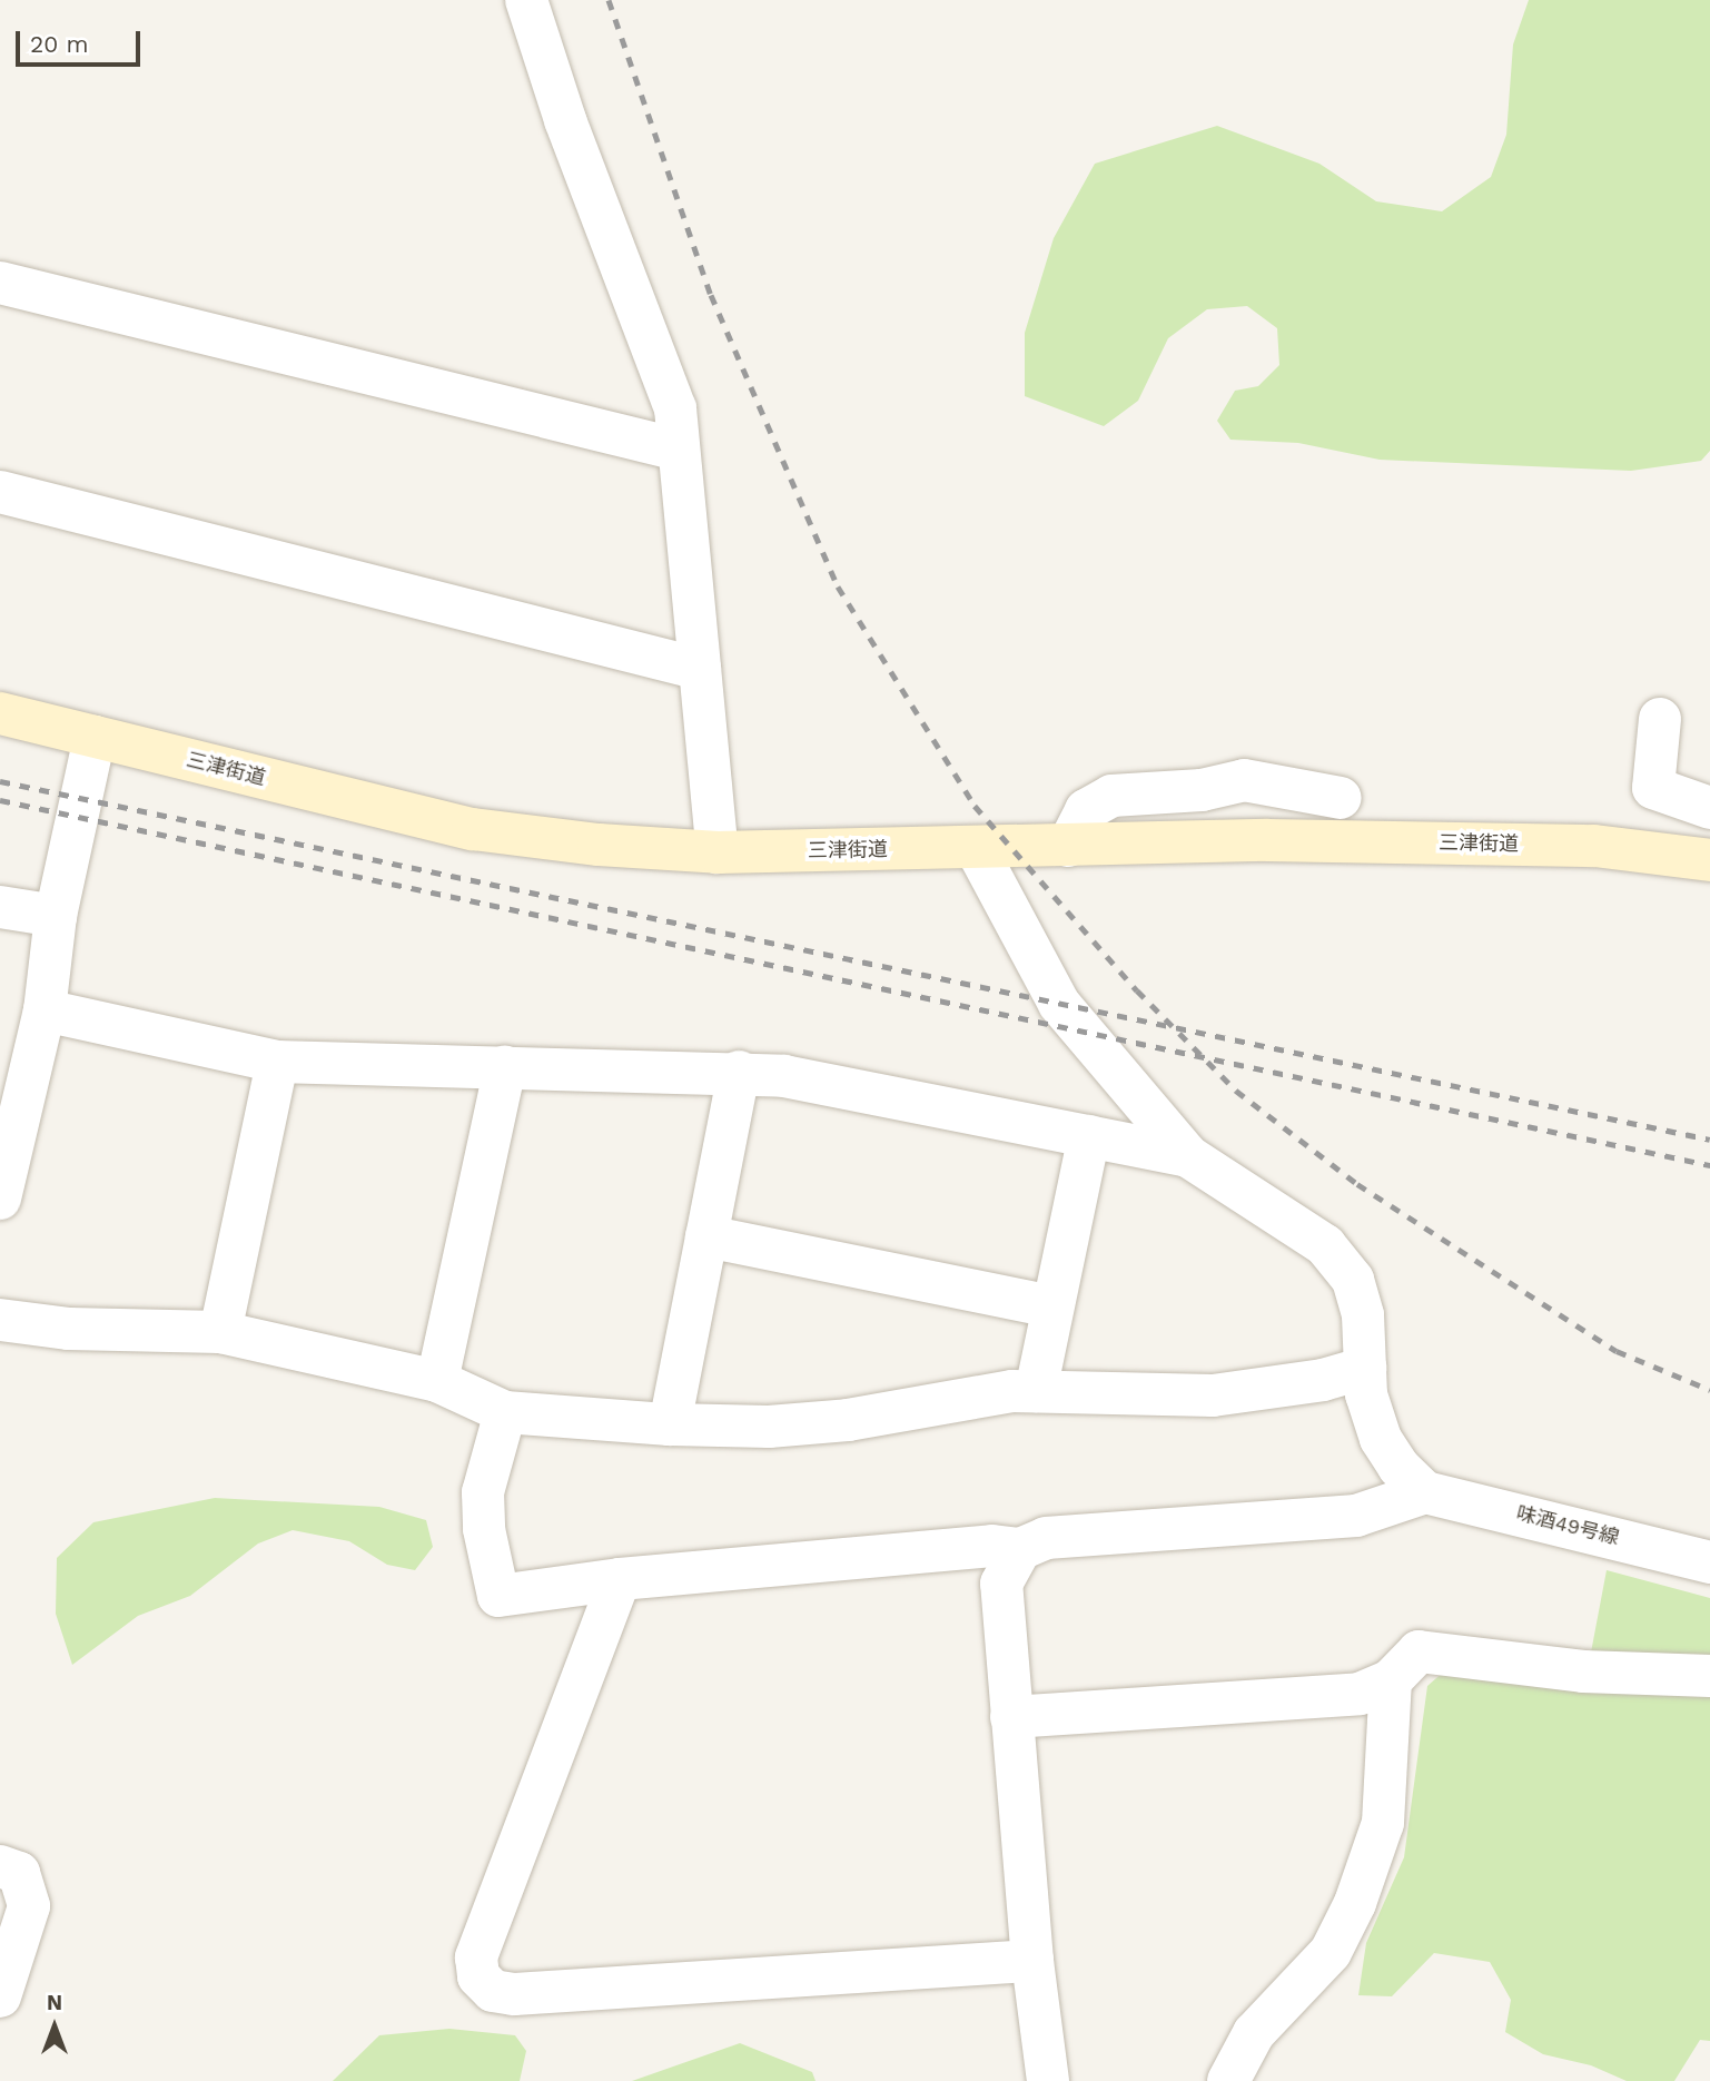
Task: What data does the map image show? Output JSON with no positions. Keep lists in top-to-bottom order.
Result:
{
  "streets": {
    "street": ["三津街道", "味酒49号線"]
  },
  "scale_bar": "20 m",
  "north": "top"
}
